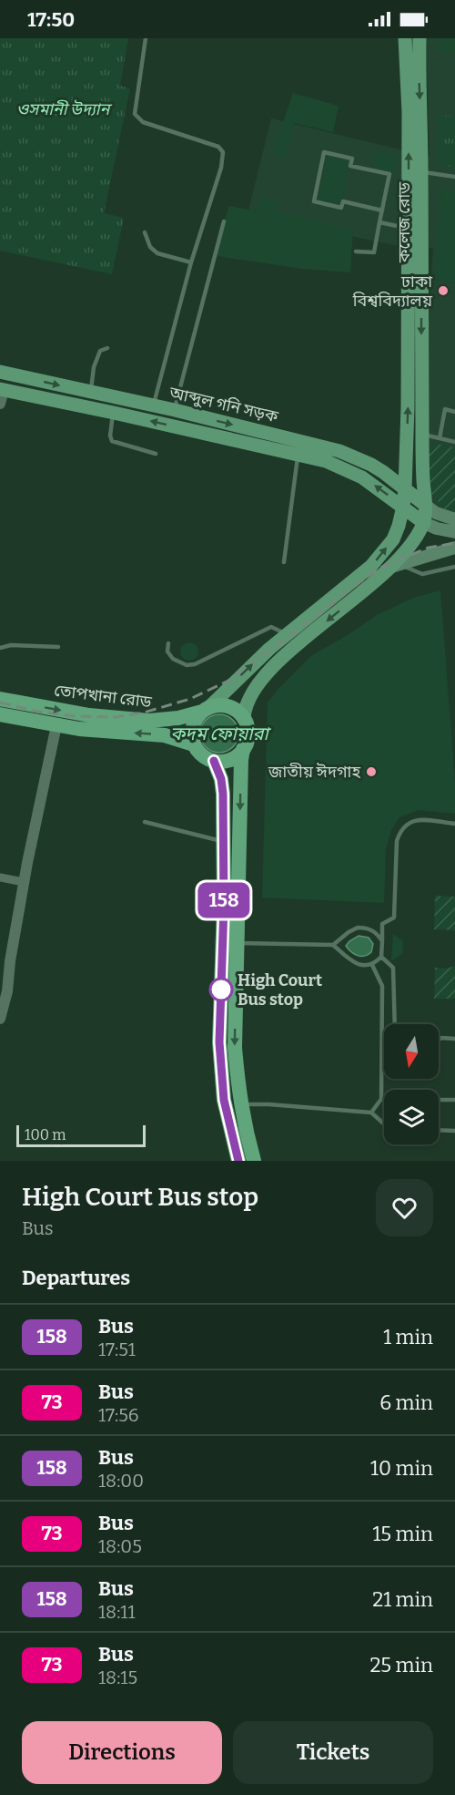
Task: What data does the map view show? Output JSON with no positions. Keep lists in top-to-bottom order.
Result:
{
  "streets": {
    "highway": ["তোপখানা রোড"],
    "main road": ["কলেজ রোড", "আব্দুল গনি সড়ক"]
  },
  "crossings": [
    ["কলেজ রোড", "আব্দুল গনি সড়ক"],
    ["কলেজ রোড", "তোপখানা রোড"]
  ],
  "water": ["কদম ফোয়ারা"],
  "parks": ["ওসমানী উদ্যান"],
  "places": ["ঢাকা বিশ্ববিদ্যালয়", "জাতীয় ঈদগাহ", "High Court Bus stop"],
  "lines": ["bus line 158"],
  "scale_bar": "100 m",
  "north": "bottom",
  "page": {
    "status": "17:50",
    "on_map": "158",
    "scale": "100 m",
    "heading": [
      ["High Court Bus stop", "Bus"],
      "Departures"
    ],
    "list": [
      {
        "mark": "158",
        "name": "Bus",
        "note": "17:51",
        "value": "1 min"
      },
      {
        "mark": "73",
        "name": "Bus",
        "note": "17:56",
        "value": "6 min"
      },
      {
        "mark": "158",
        "name": "Bus",
        "note": "18:00",
        "value": "10 min"
      },
      {
        "mark": "73",
        "name": "Bus",
        "note": "18:05",
        "value": "15 min"
      },
      {
        "mark": "158",
        "name": "Bus",
        "note": "18:11",
        "value": "21 min"
      },
      {
        "mark": "73",
        "name": "Bus",
        "note": "18:15",
        "value": "25 min"
      }
    ],
    "buttons": ["Directions", "Tickets"]
  }
}
